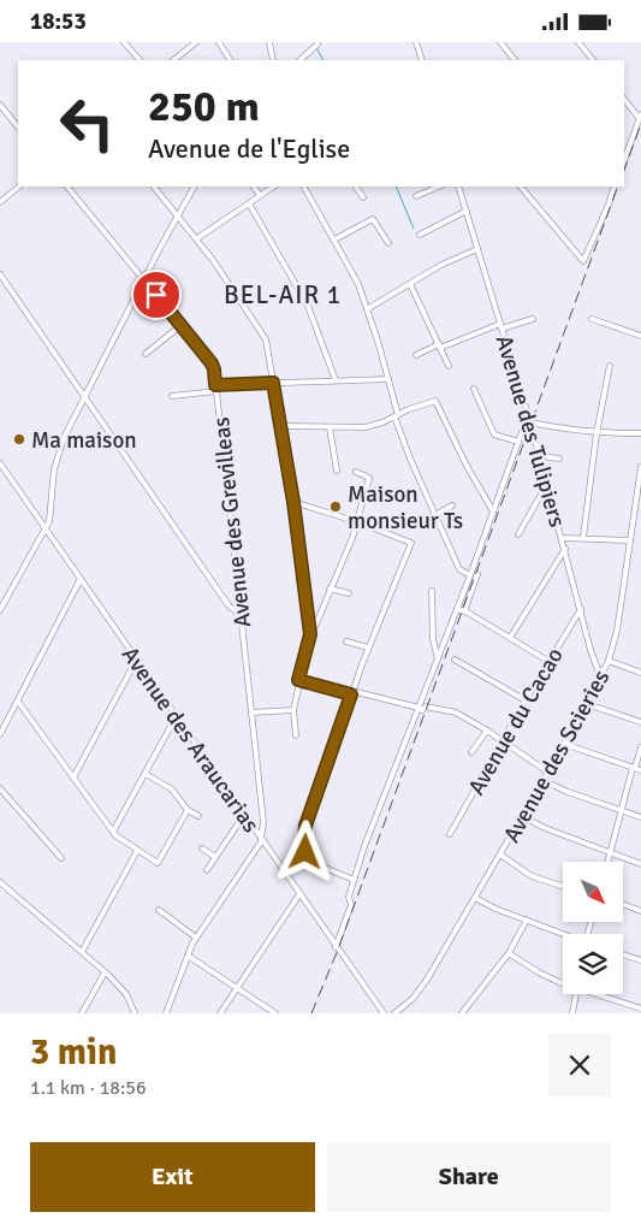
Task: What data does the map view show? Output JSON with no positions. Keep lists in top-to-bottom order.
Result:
{
  "streets": {
    "street": [
      "Avenue des Tulipiers",
      "Avenue des Grevilleas",
      "Avenue du Cacao",
      "Avenue des Araucarias",
      "Avenue des Scieries"
    ]
  },
  "crossings": [
    ["Avenue des Tulipiers", "Avenue du Cacao"],
    ["Avenue des Tulipiers", "Avenue des Scieries"],
    ["Avenue des Grevilleas", "Avenue des Araucarias"]
  ],
  "districts": ["BEL-AIR 1"],
  "places": ["Ma maison", "Maison monsieur Ts"],
  "north": "bottom right",
  "page": {
    "status": "18:53",
    "turn": ["250 m", "Avenue de l'Eglise"],
    "heading": ["3 min", "1.1 km · 18:56"],
    "buttons": ["Exit", "Share"]
  }
}
